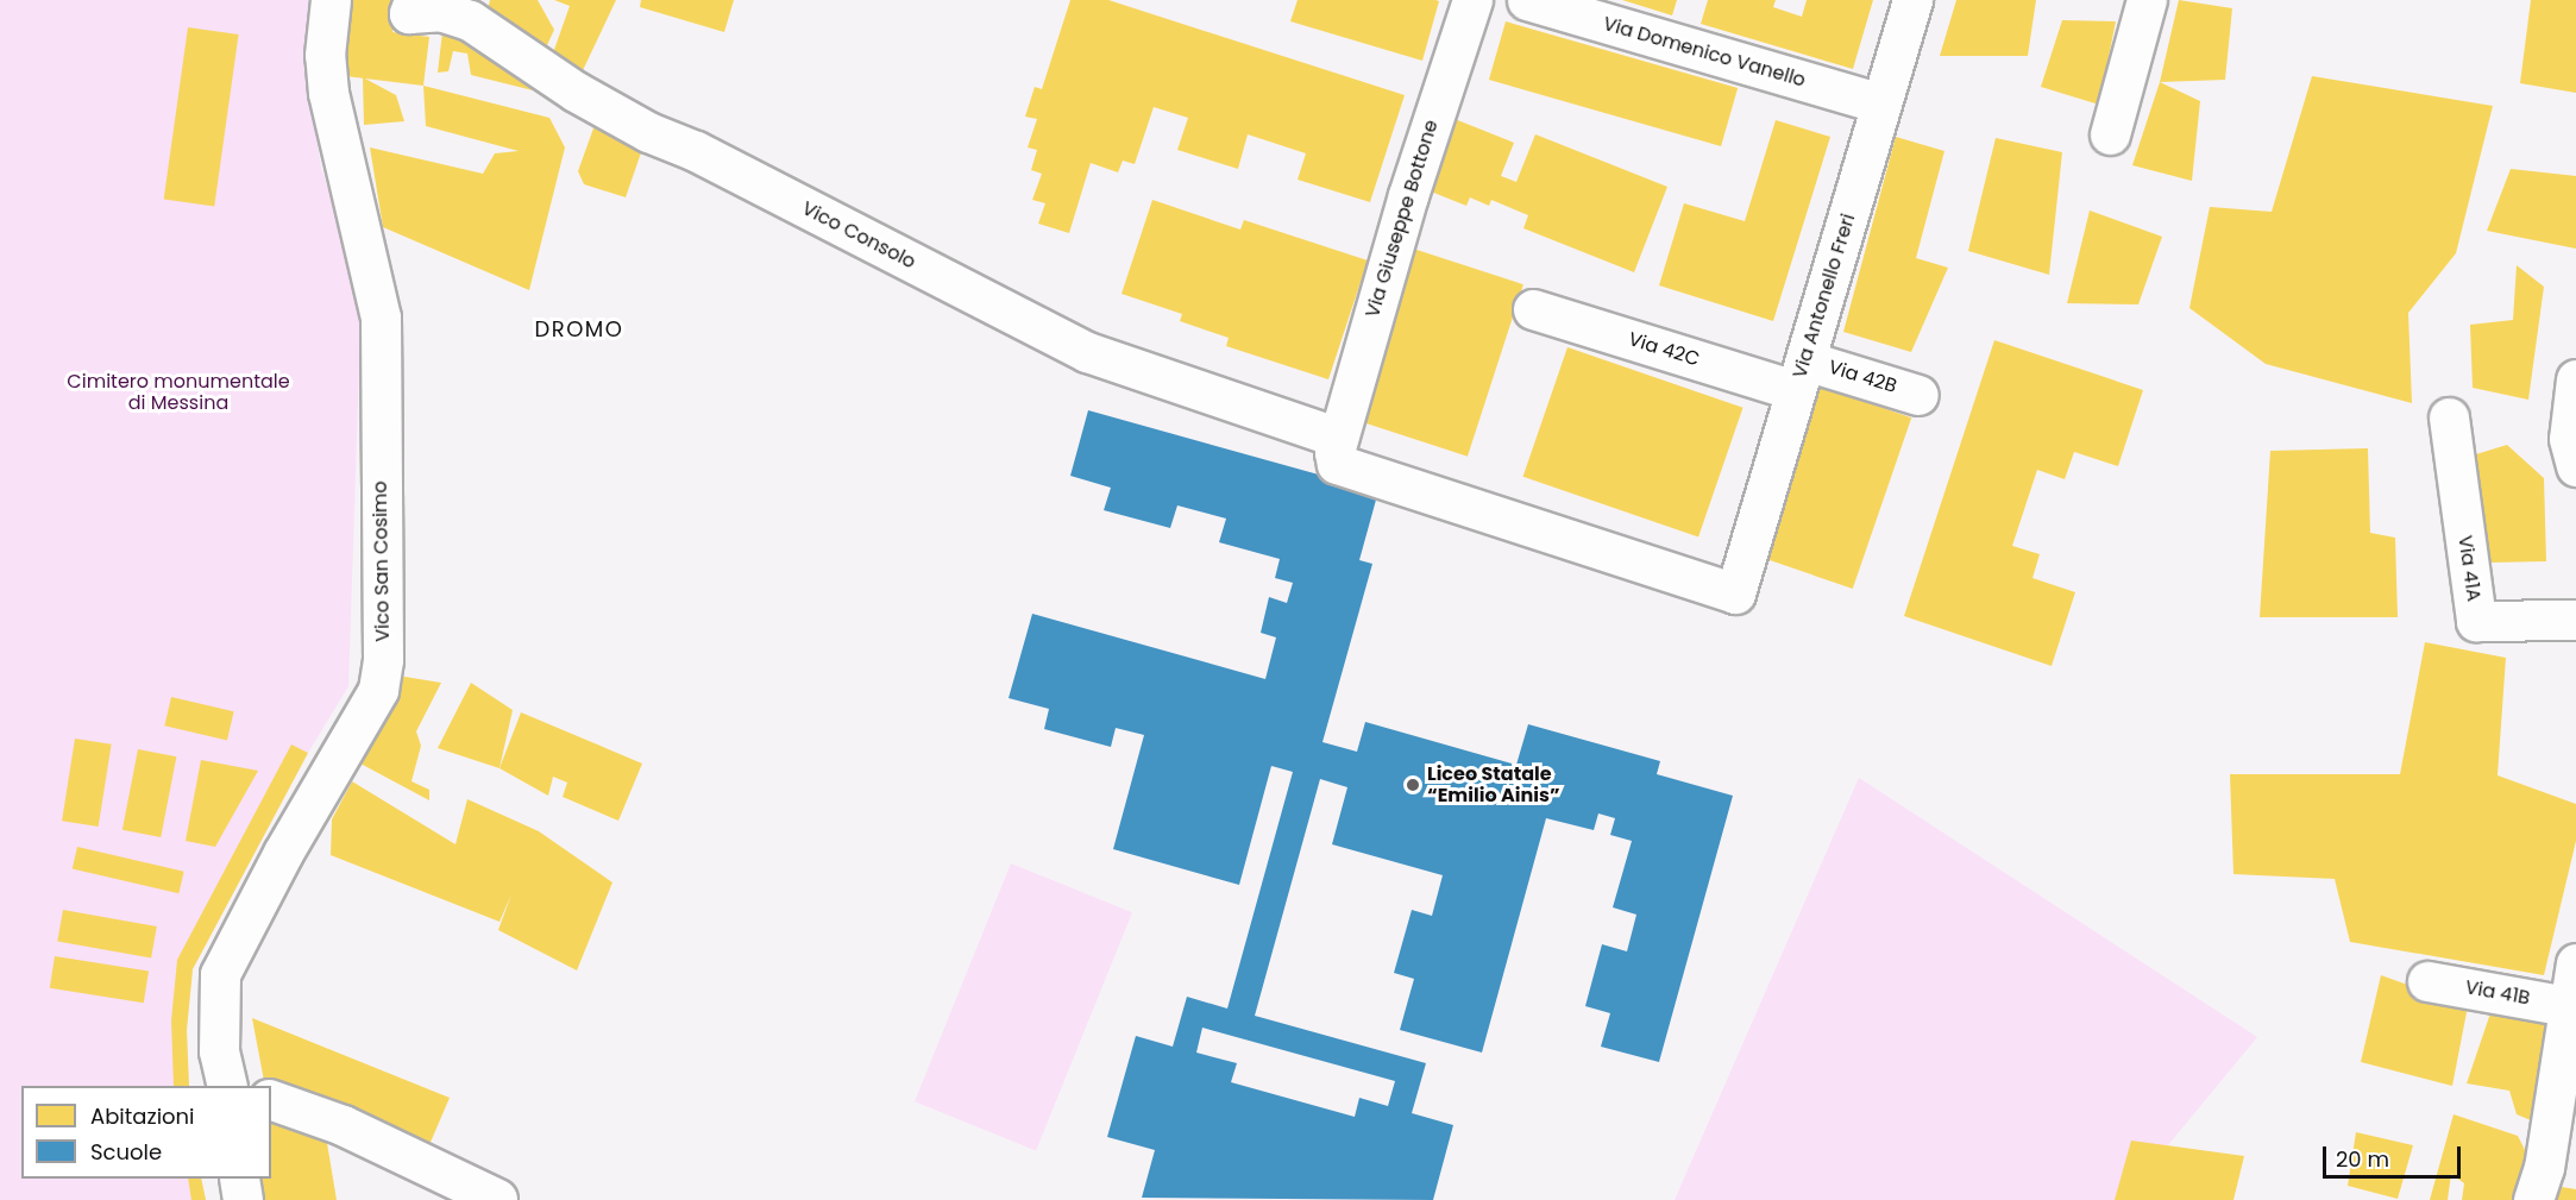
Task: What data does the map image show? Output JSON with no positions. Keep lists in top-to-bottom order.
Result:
{
  "streets": {
    "street": [
      "Via Domenico Vanello",
      "Via Giuseppe Bottone",
      "Vico Consolo",
      "Via Antonello Freri",
      "Via 42C",
      "Via 42B",
      "Vico San Cosimo",
      "Via 41A",
      "Via 41B"
    ]
  },
  "crossings": [
    ["Via Domenico Vanello", "Via Antonello Freri"],
    ["Via Giuseppe Bottone", "Vico Consolo"],
    ["Via Giuseppe Bottone", "Via Antonello Freri"],
    ["Vico Consolo", "Via Antonello Freri"],
    ["Via Antonello Freri", "Via 42C"],
    ["Via Antonello Freri", "Via 42B"],
    ["Via 42C", "Via 42B"]
  ],
  "districts": ["DROMO"],
  "parks": ["Cimitero monumentale di Messina"],
  "places": ["Liceo Statale “Emilio Ainis”"],
  "legend": ["Abitazioni", "Scuole"],
  "scale_bar": "20 m"
}
